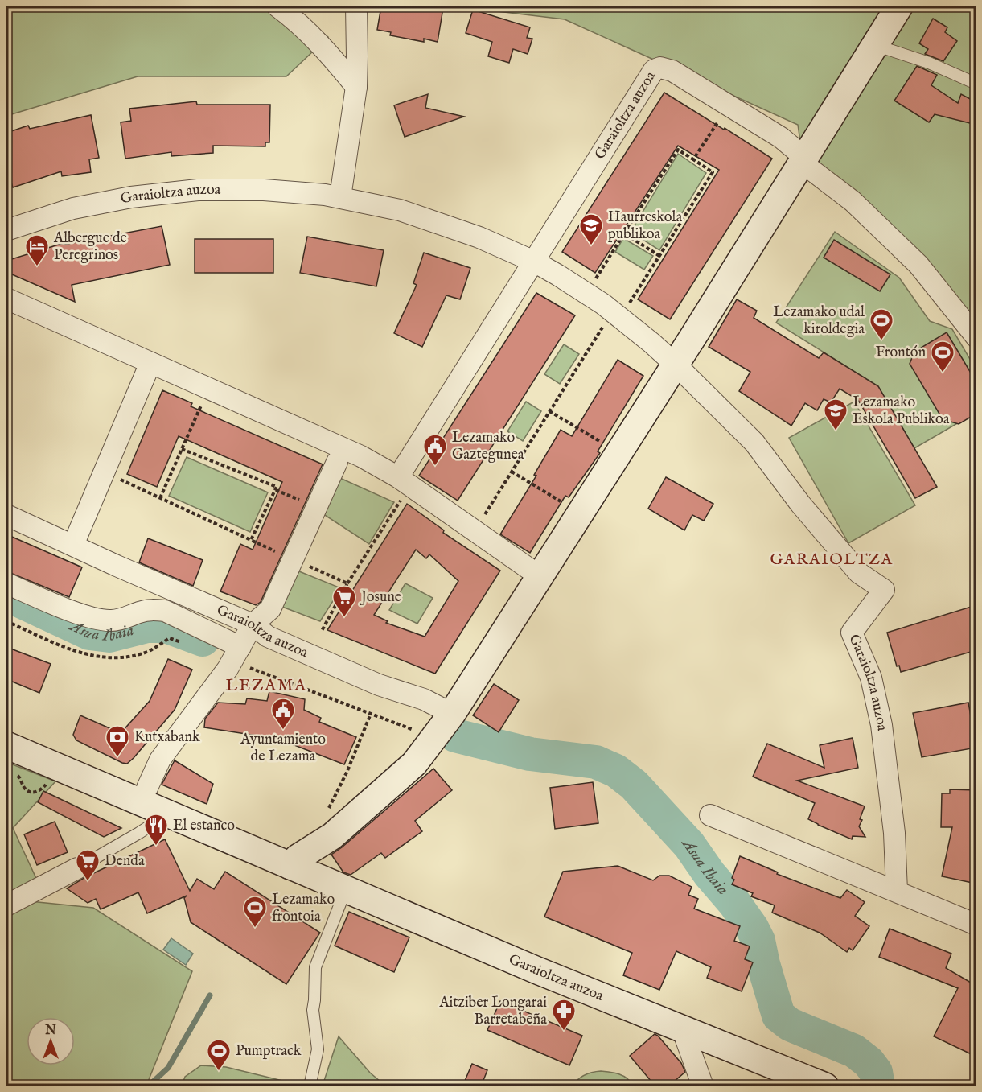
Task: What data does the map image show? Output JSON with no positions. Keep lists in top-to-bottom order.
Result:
{
  "streets": {
    "street": ["Garaioltza auzoa"]
  },
  "districts": ["GARAIOLTZA", "LEZAMA"],
  "water": ["Asua Ibaia"],
  "places": {
    "school or university": ["Haurreskola publikoa", "Lezamako Eskola Publikoa"],
    "hotel": ["Albergue de Peregrinos"],
    "sports": [
      "Lezamako udal kiroldegia",
      "Frontón",
      "Lezamako frontoia",
      "Pumptrack"
    ],
    "public building": ["Lezamako Gaztegunea", "Ayuntamiento de Lezama"],
    "supermarket": ["Josune", "Denda"],
    "bank": ["Kutxabank"],
    "restaurant": ["El estanco"],
    "pharmacy": ["Aitziber Longarai Barretabeña"]
  },
  "north": "top"
}
